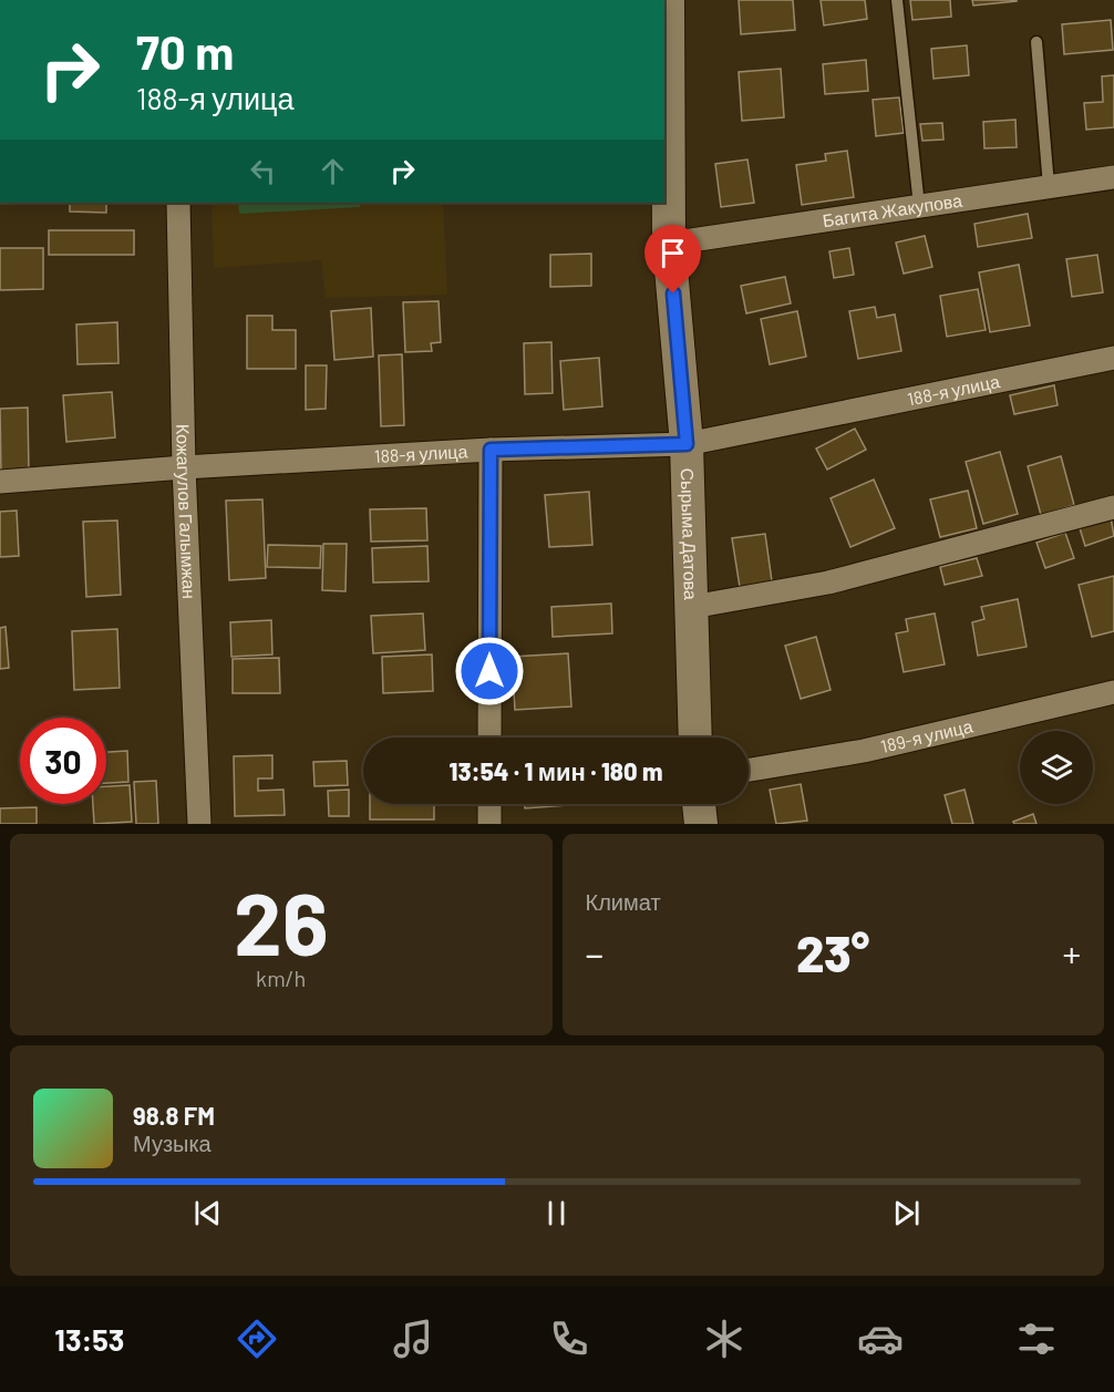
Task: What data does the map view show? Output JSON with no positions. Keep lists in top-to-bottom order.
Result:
{
  "streets": {
    "street": [
      "Багита Жакупова",
      "188-я улица",
      "Кожагулов Галымжан",
      "Сырыма Датова",
      "189-я улица"
    ]
  },
  "crossings": [
    ["Багита Жакупова", "Сырыма Датова"],
    ["188-я улица", "Кожагулов Галымжан"],
    ["188-я улица", "Сырыма Датова"]
  ],
  "page": {
    "turn": ["70 m", "188-я улица"],
    "limit": "30",
    "trip": "13:54 · 1 мин · 180 m",
    "tile": [
      ["26", "km/h"],
      "Климат"
    ],
    "heat": ["−", "23°", "+"],
    "song": ["98.8 FM", "Музыка"],
    "tabs": "13:53"
  }
}
